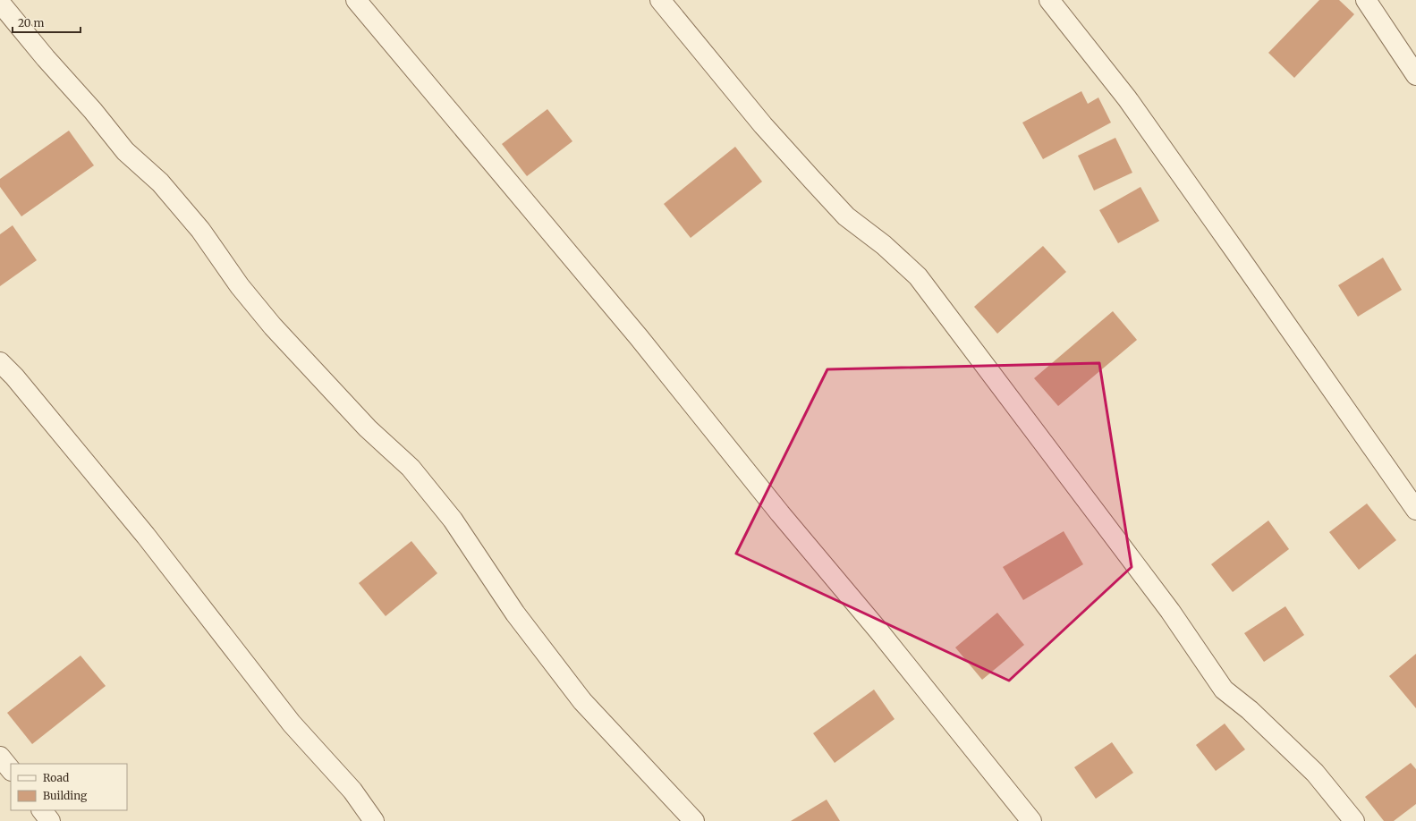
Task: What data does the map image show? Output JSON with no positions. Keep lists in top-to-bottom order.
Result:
{
  "legend": ["Road", "Building"],
  "scale_bar": "20 m"
}
